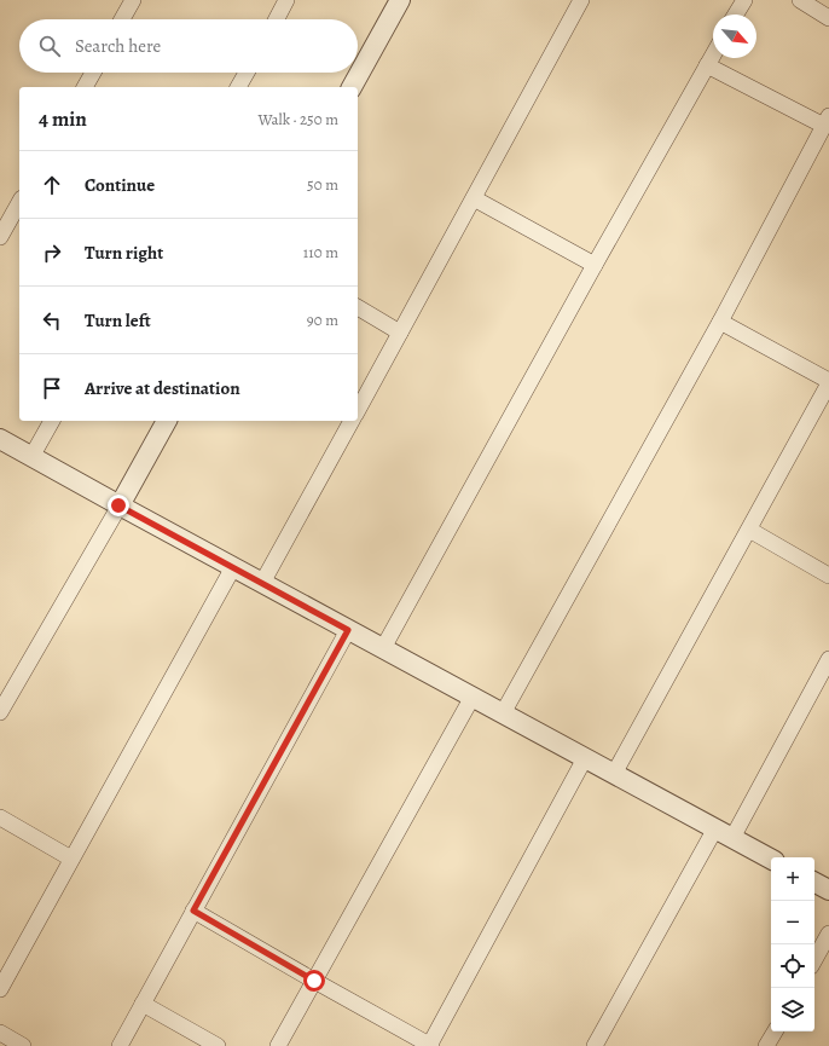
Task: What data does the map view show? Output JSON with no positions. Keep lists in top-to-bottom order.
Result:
{
  "north": "bottom right",
  "page": {
    "search": "Search here",
    "heading": ["4 min", "Walk · 250 m"],
    "list": [
      ["Continue", "50 m"],
      ["Turn right", "110 m"],
      ["Turn left", "90 m"],
      "Arrive at destination"
    ],
    "map_buttons": ["+", "−"]
  }
}
